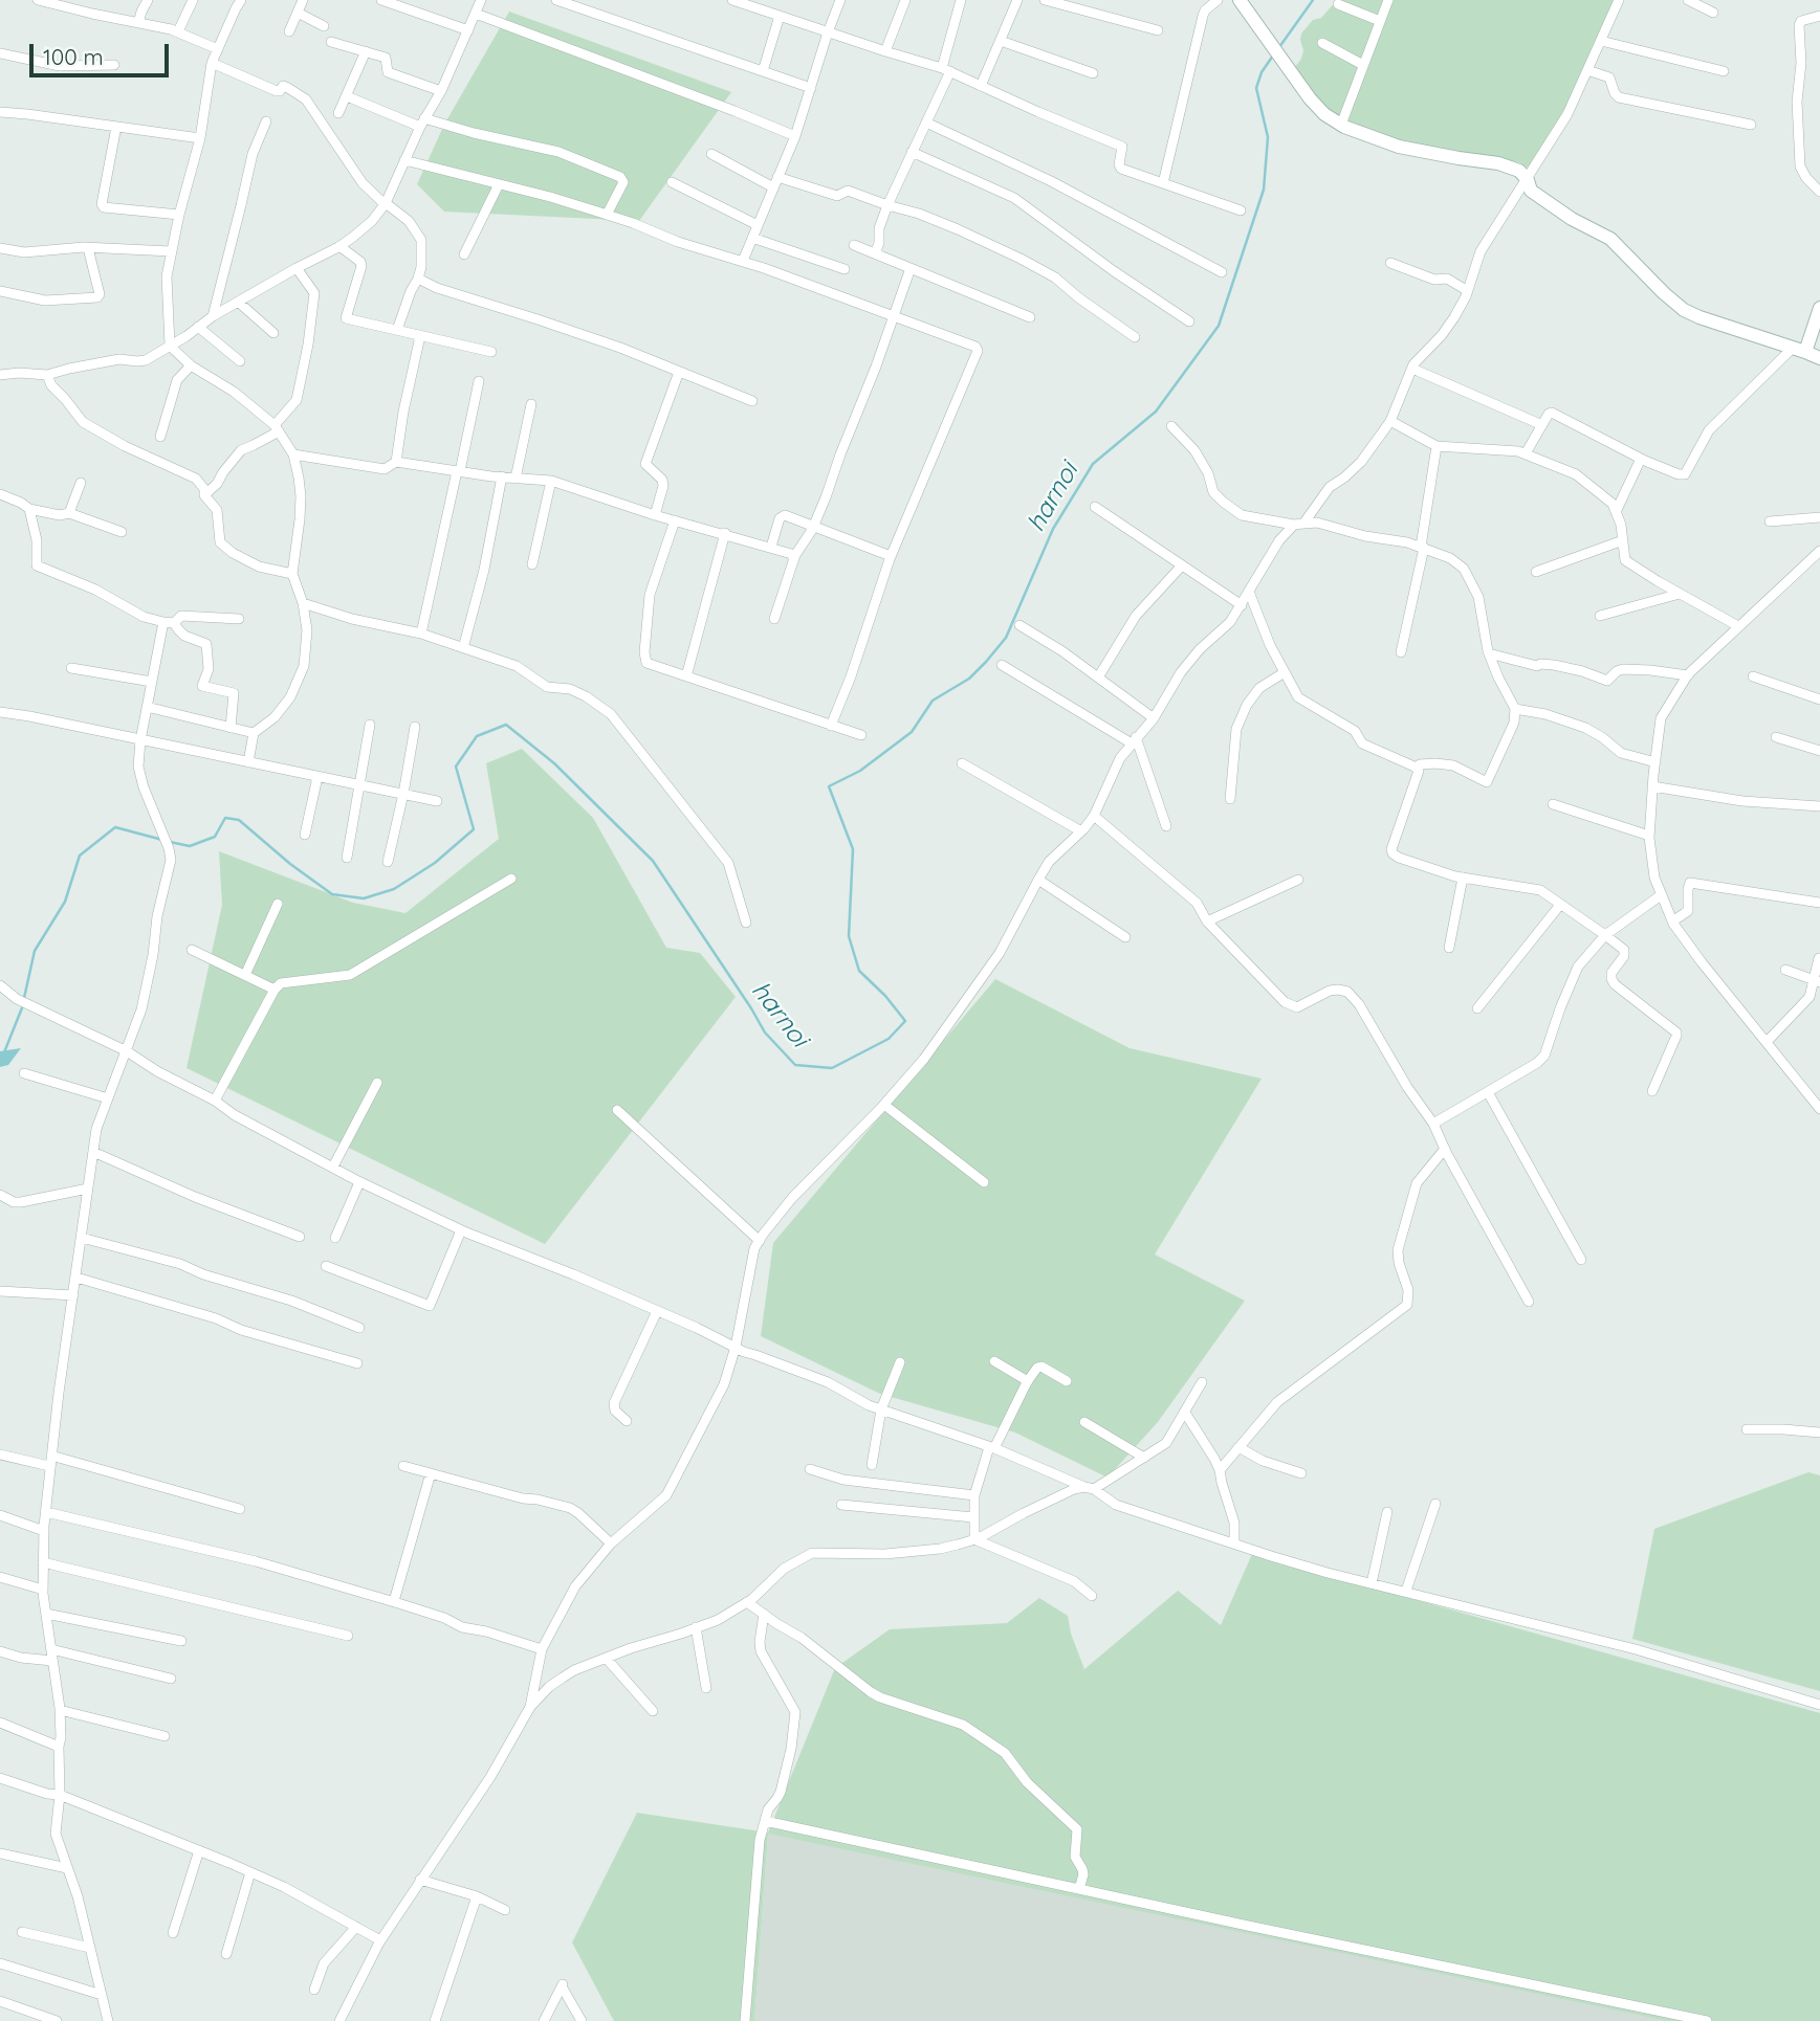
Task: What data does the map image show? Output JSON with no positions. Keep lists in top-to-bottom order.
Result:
{
  "water": ["harnoi"],
  "scale_bar": "100 m"
}
